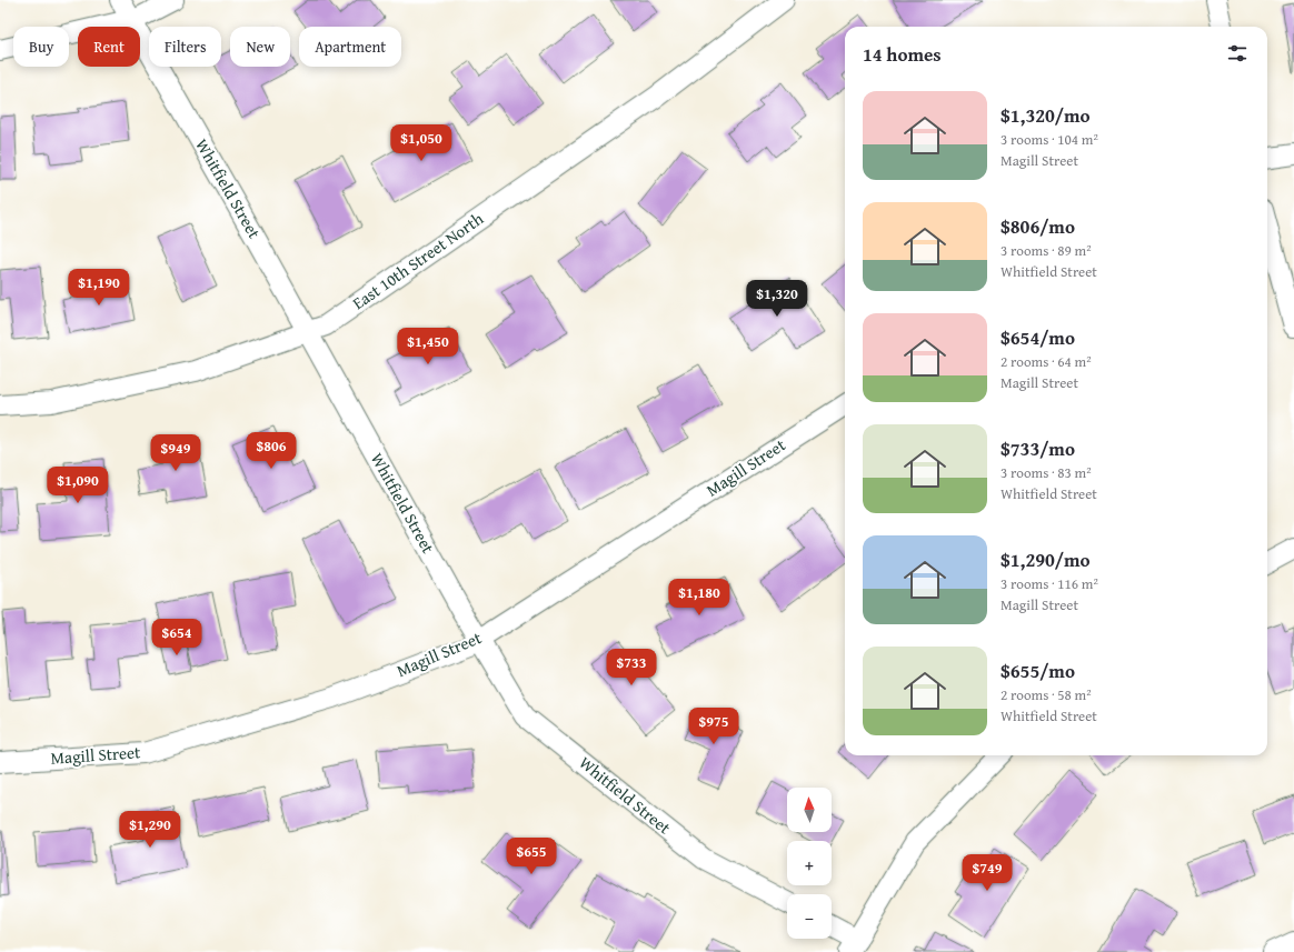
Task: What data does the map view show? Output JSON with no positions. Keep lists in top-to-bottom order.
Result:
{
  "streets": {
    "street": ["Whitfield Street", "East 10th Street North", "Magill Street"]
  },
  "crossings": [
    ["Whitfield Street", "East 10th Street North"],
    ["Whitfield Street", "Magill Street"]
  ],
  "north": "top",
  "page": {
    "chip": [
      "Buy",
      "Rent",
      "Filters",
      "New",
      "Apartment"
    ],
    "heading": "14 homes",
    "list": [
      {
        "name": "$1,320/mo",
        "note": "3 rooms · 104 m² · Magill Street"
      },
      {
        "name": "$806/mo",
        "note": "3 rooms · 89 m² · Whitfield Street"
      },
      {
        "name": "$654/mo",
        "note": "2 rooms · 64 m² · Magill Street"
      },
      {
        "name": "$733/mo",
        "note": "3 rooms · 83 m² · Whitfield Street"
      },
      {
        "name": "$1,290/mo",
        "note": "3 rooms · 116 m² · Magill Street"
      },
      {
        "name": "$655/mo",
        "note": "2 rooms · 58 m² · Whitfield Street"
      }
    ],
    "price": [
      "$1,050",
      "$1,190",
      "$1,320",
      "$1,450",
      "$806",
      "$949",
      "$1,090",
      "$1,180",
      "$654",
      "$733",
      "$975",
      "$1,290",
      "$655",
      "$749"
    ],
    "map_buttons": ["+", "−"]
  }
}
